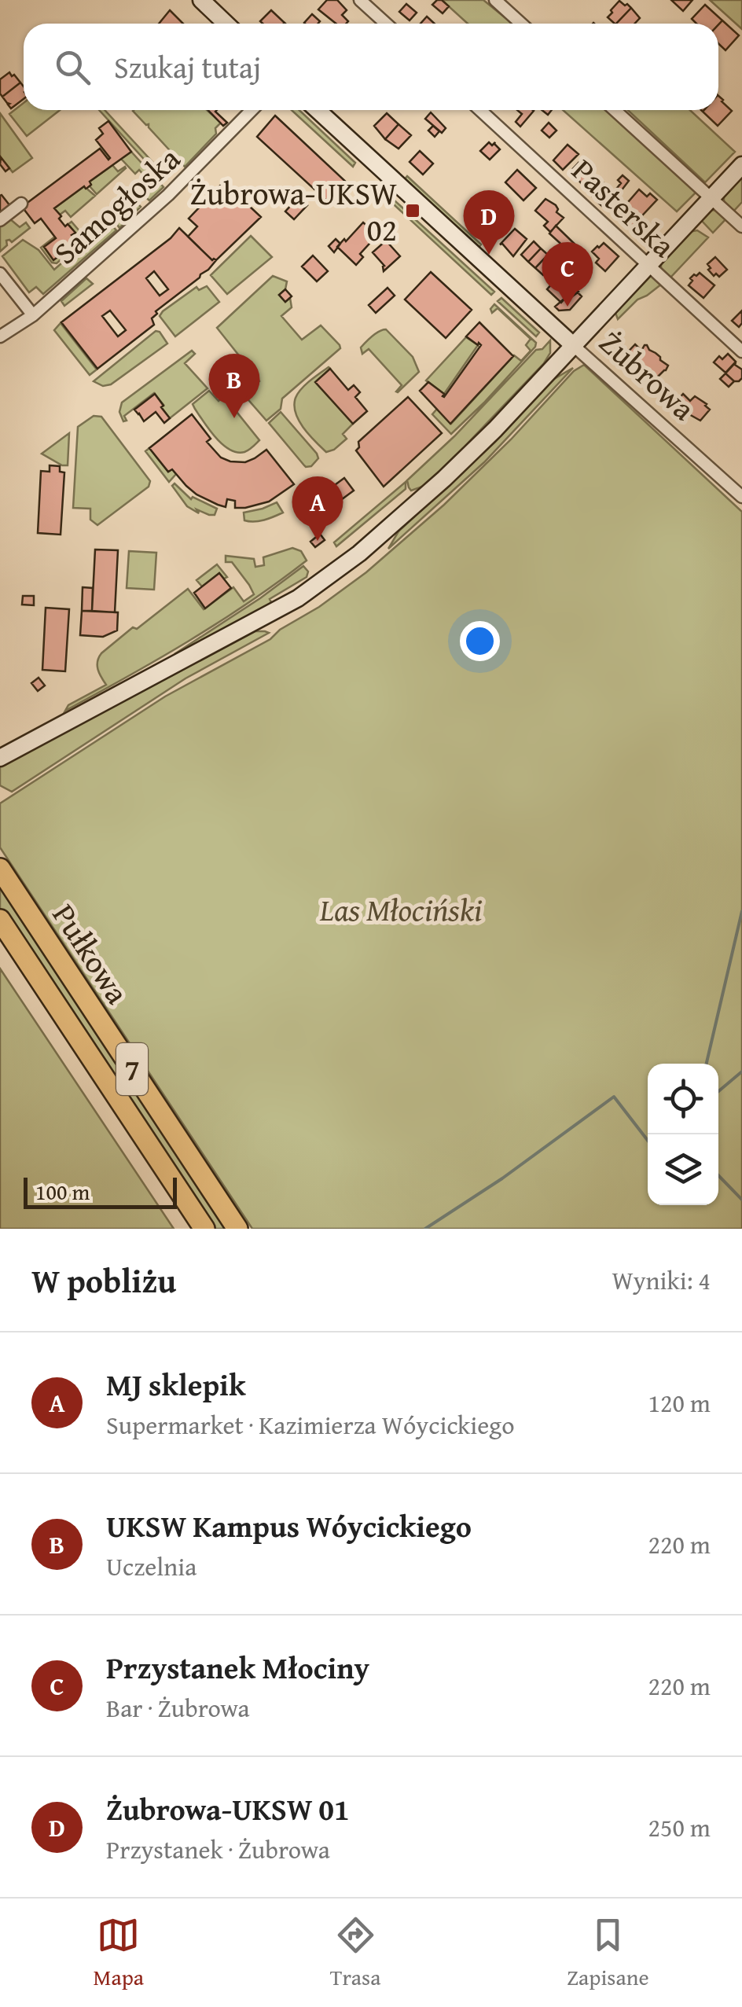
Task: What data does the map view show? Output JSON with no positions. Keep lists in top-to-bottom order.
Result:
{
  "streets": {
    "highway": ["Pułkowa", "7"],
    "street": ["Samogłoska", "Pasterska", "Żubrowa"]
  },
  "parks": ["Las Młociński"],
  "places": {
    "transit": ["Żubrowa-UKSW 02"]
  },
  "scale_bar": "100 m",
  "page": {
    "search": "Szukaj tutaj",
    "pins": [
      "D",
      "C",
      "B",
      "A"
    ],
    "scale": "100 m",
    "heading": ["W pobliżu", "Wyniki: 4"],
    "list": [
      {
        "mark": "A",
        "name": "MJ sklepik",
        "note": "Supermarket · Kazimierza Wóycickiego",
        "value": "120 m"
      },
      {
        "mark": "B",
        "name": "UKSW Kampus Wóycickiego",
        "note": "Uczelnia",
        "value": "220 m"
      },
      {
        "mark": "C",
        "name": "Przystanek Młociny",
        "note": "Bar · Żubrowa",
        "value": "220 m"
      },
      {
        "mark": "D",
        "name": "Żubrowa-UKSW 01",
        "note": "Przystanek · Żubrowa",
        "value": "250 m"
      }
    ],
    "nav": ["Mapa", "Trasa", "Zapisane"]
  }
}
